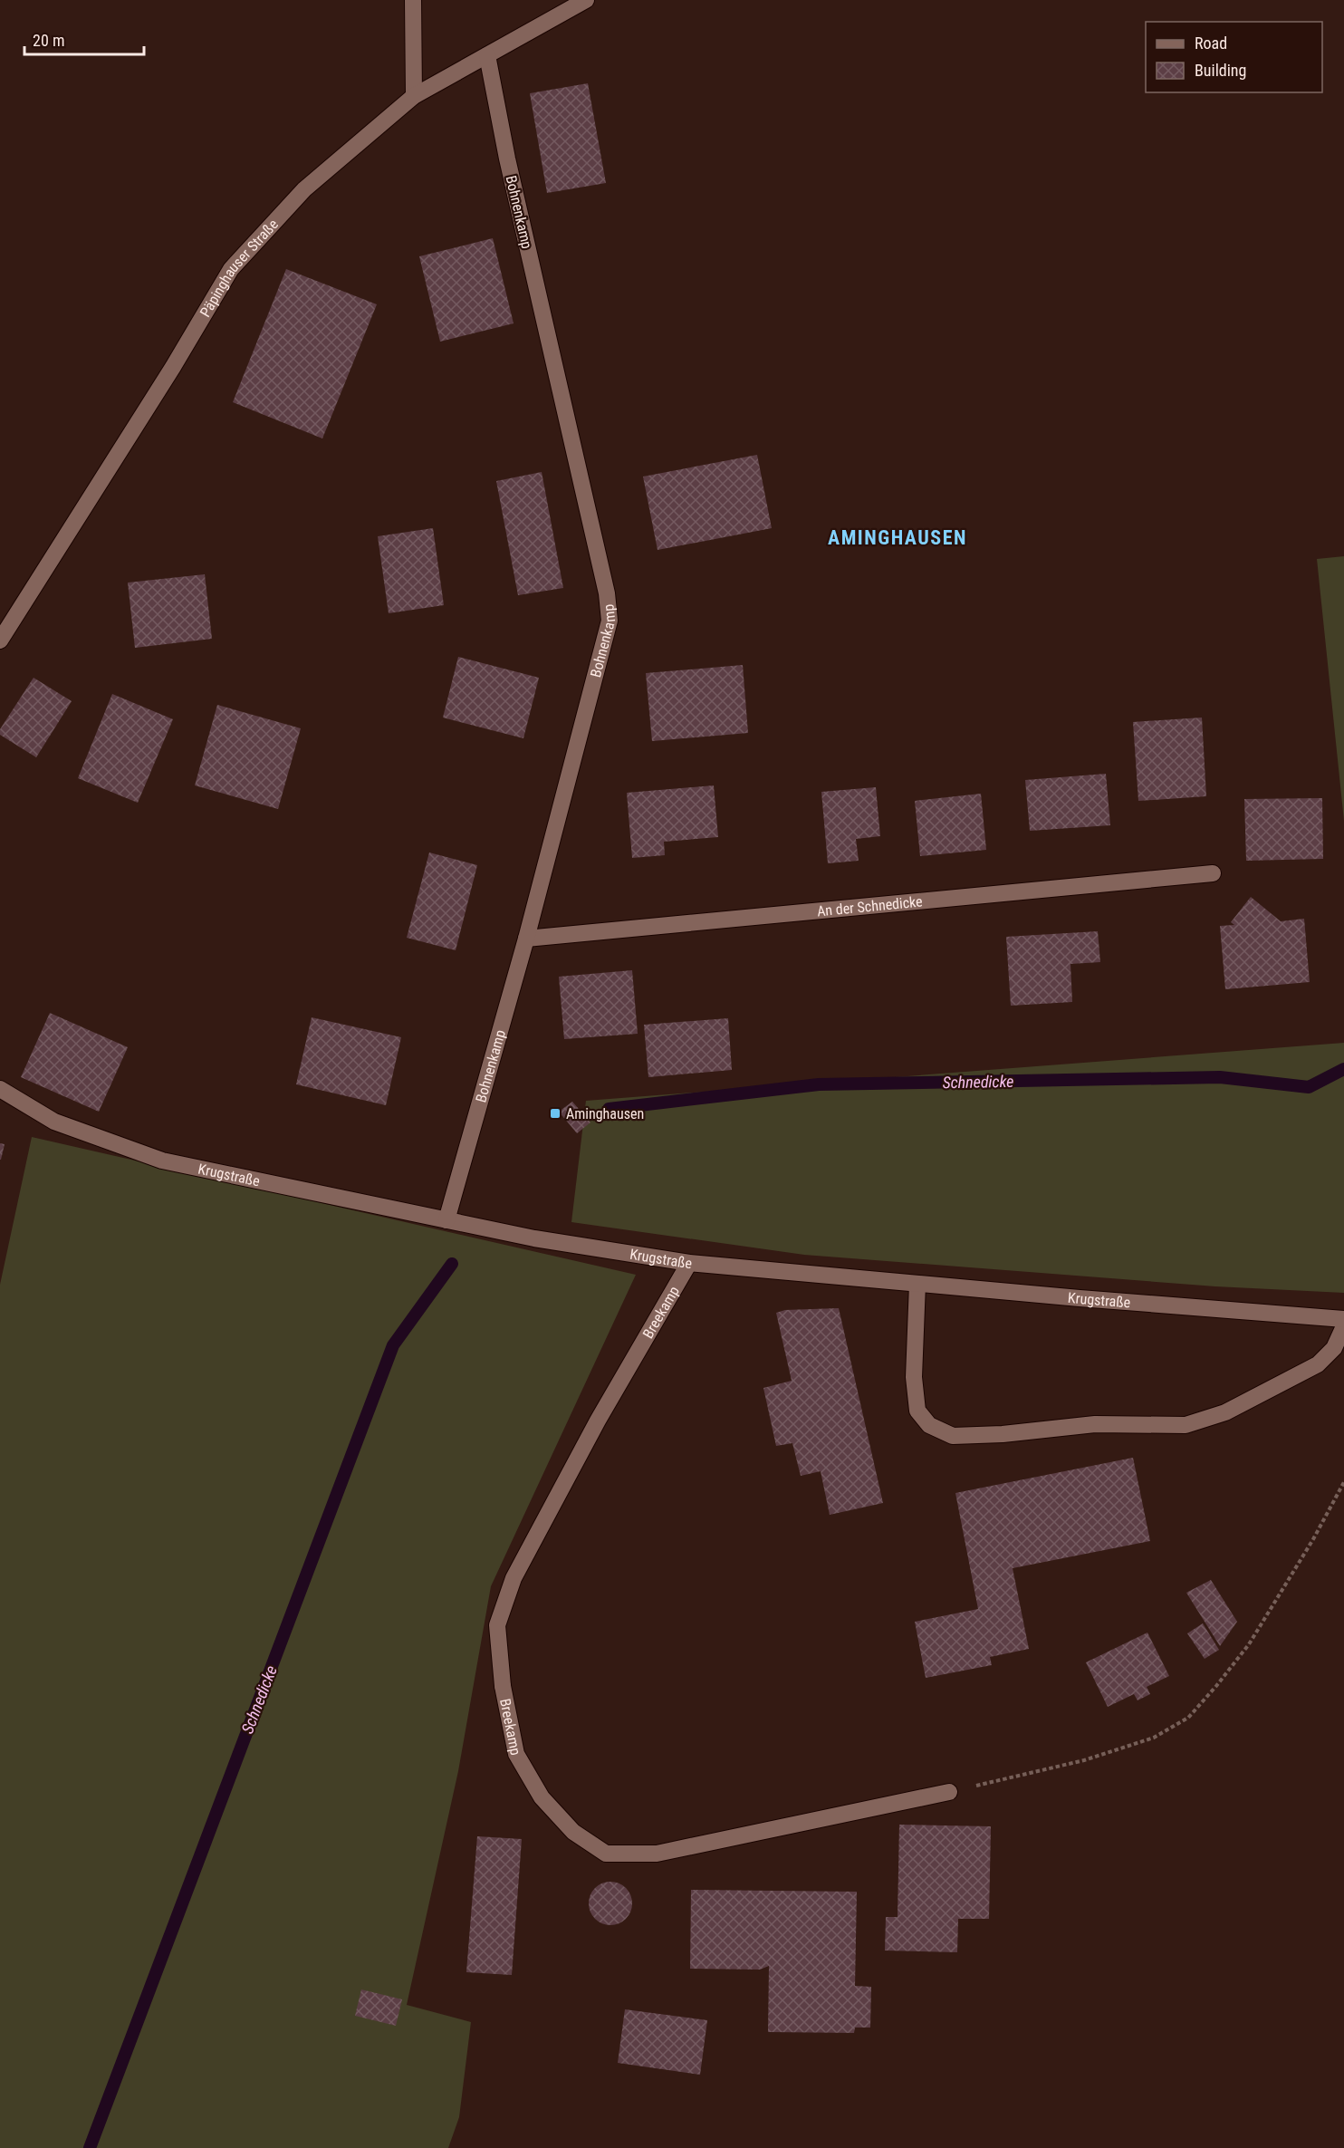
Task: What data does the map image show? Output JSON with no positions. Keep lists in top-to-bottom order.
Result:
{
  "streets": {
    "street": [
      "Bohnenkamp",
      "Päpinghauser Straße",
      "An der Schnedicke",
      "Krugstraße",
      "Breekamp"
    ]
  },
  "crossings": [
    ["Bohnenkamp", "Päpinghauser Straße"],
    ["Bohnenkamp", "An der Schnedicke"],
    ["Bohnenkamp", "Krugstraße"],
    ["Krugstraße", "Breekamp"]
  ],
  "districts": ["AMINGHAUSEN"],
  "water": ["Schnedicke"],
  "places": {
    "transit": ["Aminghausen"]
  },
  "legend": ["Road", "Building"],
  "scale_bar": "20 m"
}
